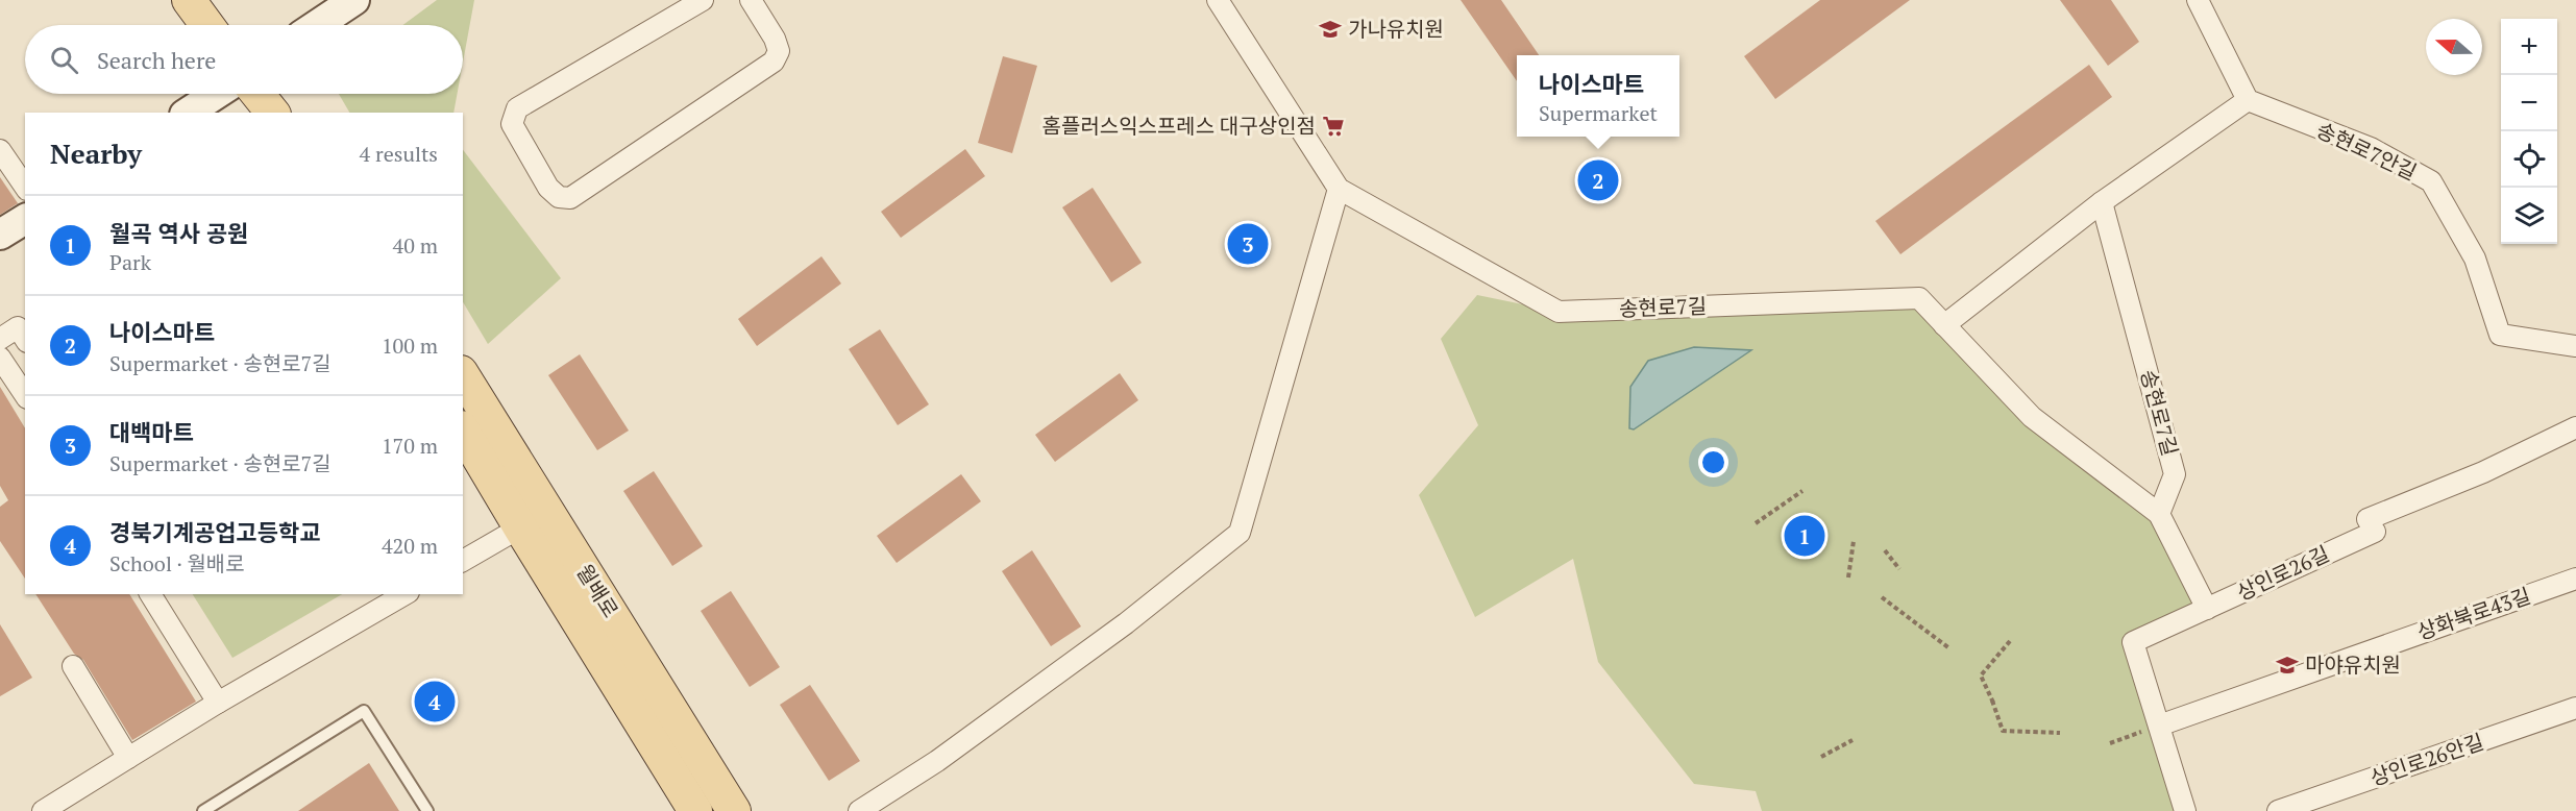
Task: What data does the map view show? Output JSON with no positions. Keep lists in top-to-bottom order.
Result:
{
  "streets": {
    "main road": ["월배로"],
    "street": [
      "송현로7안길",
      "송현로7길",
      "상인로26길",
      "상화북로43길",
      "상인로26안길"
    ]
  },
  "crossings": [
    ["송현로7길", "상인로26길"],
    ["상인로26길", "상화북로43길"]
  ],
  "places": {
    "school or university": ["가나유치원", "마야유치원"],
    "supermarket": ["홈플러스익스프레스 대구상인점"]
  },
  "north": "left",
  "page": {
    "map_buttons": ["+", "−"],
    "search": "Search here",
    "popup": ["나이스마트", "Supermarket"],
    "heading": ["Nearby", "4 results"],
    "pins": [
      "2",
      "3",
      "1",
      "4"
    ],
    "list": [
      {
        "mark": "1",
        "name": "월곡 역사 공원",
        "note": "Park",
        "value": "40 m"
      },
      {
        "mark": "2",
        "name": "나이스마트",
        "note": "Supermarket · 송현로7길",
        "value": "100 m"
      },
      {
        "mark": "3",
        "name": "대백마트",
        "note": "Supermarket · 송현로7길",
        "value": "170 m"
      },
      {
        "mark": "4",
        "name": "경북기계공업고등학교",
        "note": "School · 월배로",
        "value": "420 m"
      }
    ]
  }
}
